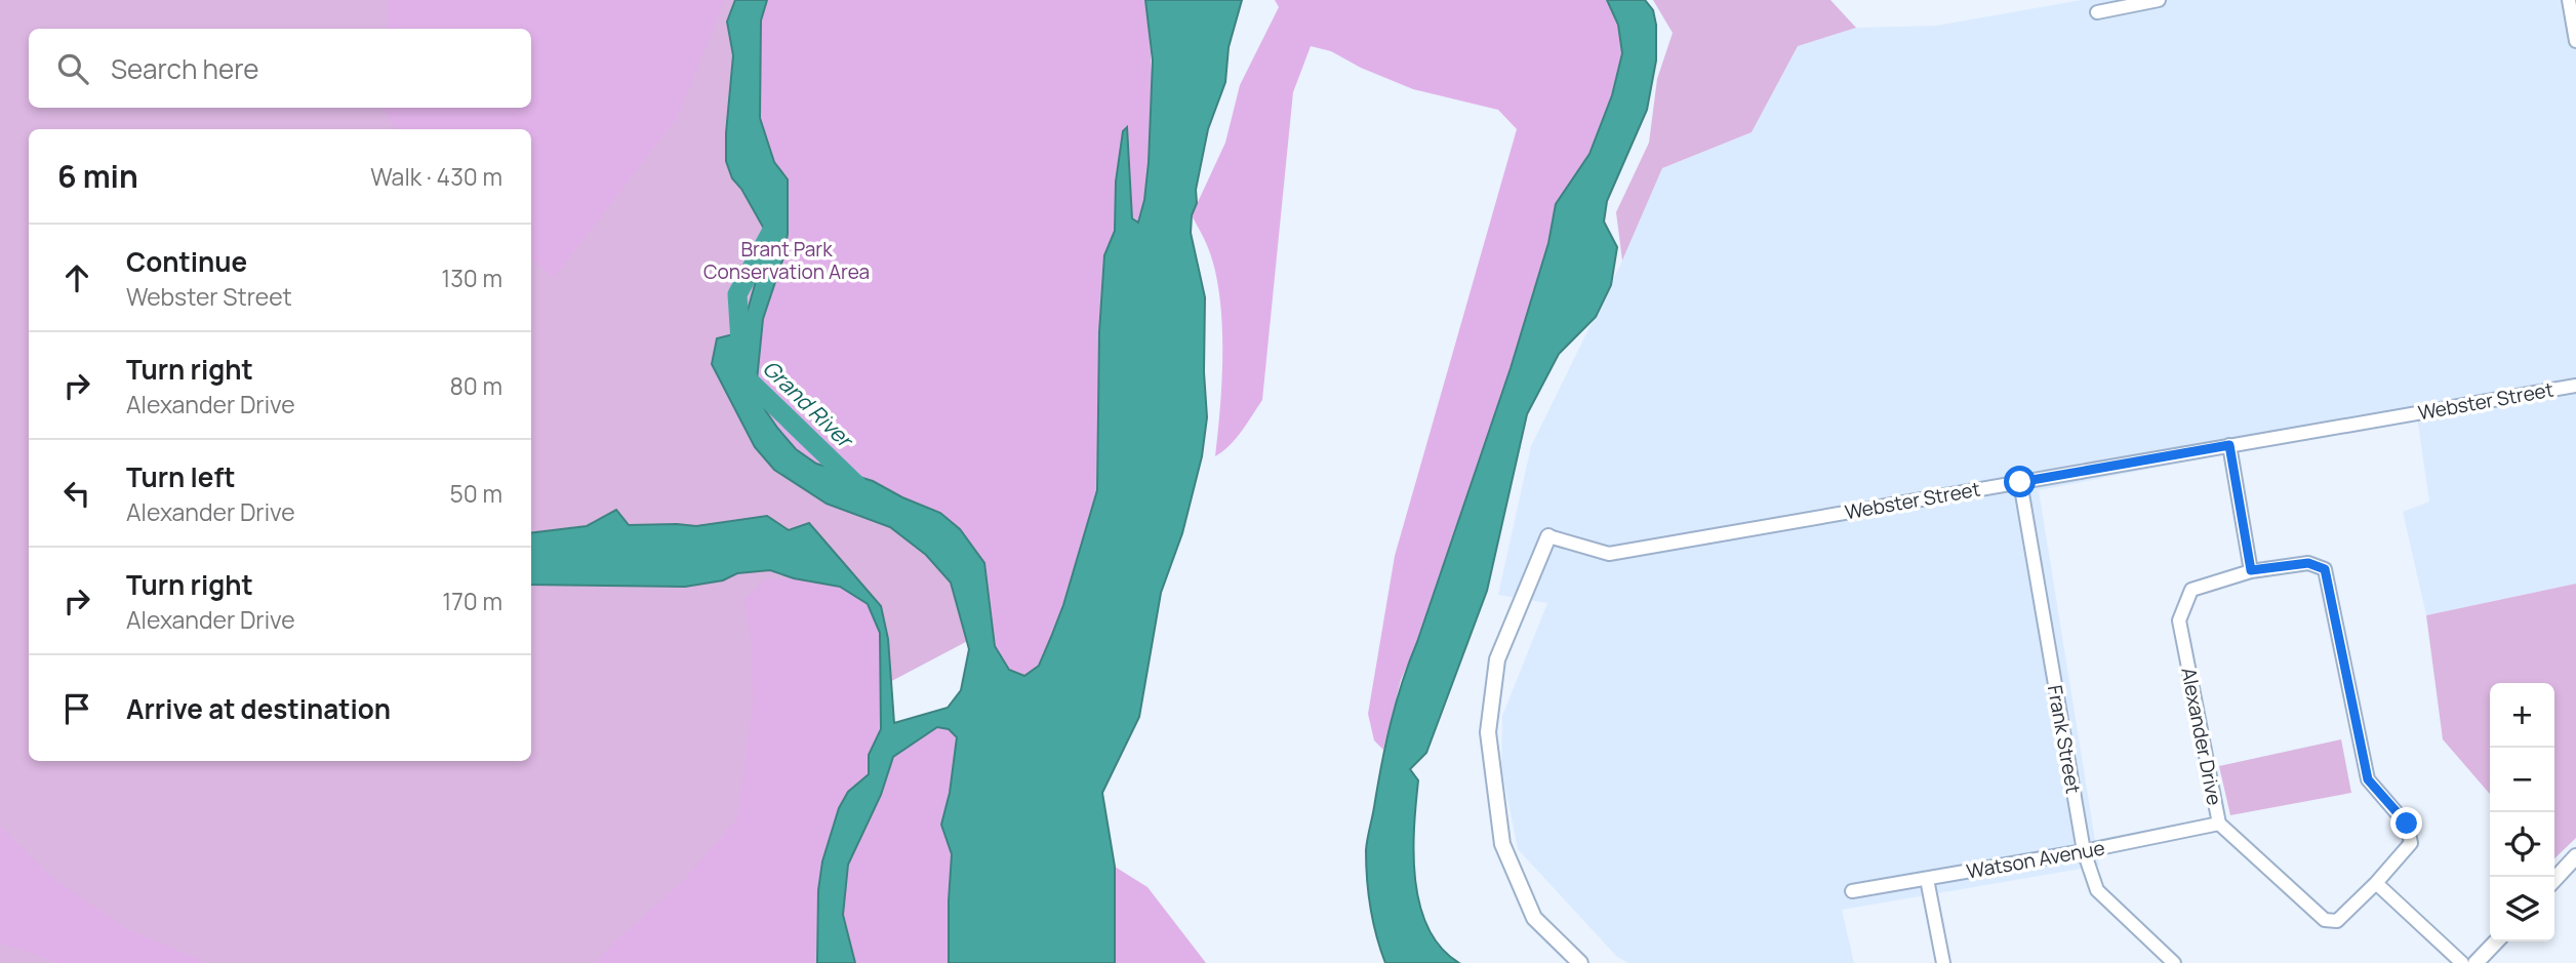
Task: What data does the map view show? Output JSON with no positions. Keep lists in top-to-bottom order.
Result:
{
  "streets": {
    "street": [
      "Webster Street",
      "Alexander Drive",
      "Frank Street",
      "Watson Avenue"
    ]
  },
  "crossings": [
    ["Webster Street", "Frank Street"],
    ["Alexander Drive", "Watson Avenue"],
    ["Frank Street", "Watson Avenue"]
  ],
  "water": ["Grand River"],
  "parks": ["Brant Park Conservation Area"],
  "page": {
    "search": "Search here",
    "heading": ["6 min", "Walk · 430 m"],
    "list": [
      ["Continue", "Webster Street", "130 m"],
      ["Turn right", "Alexander Drive", "80 m"],
      ["Turn left", "Alexander Drive", "50 m"],
      ["Turn right", "Alexander Drive", "170 m"],
      "Arrive at destination"
    ],
    "map_buttons": ["+", "−"]
  }
}
